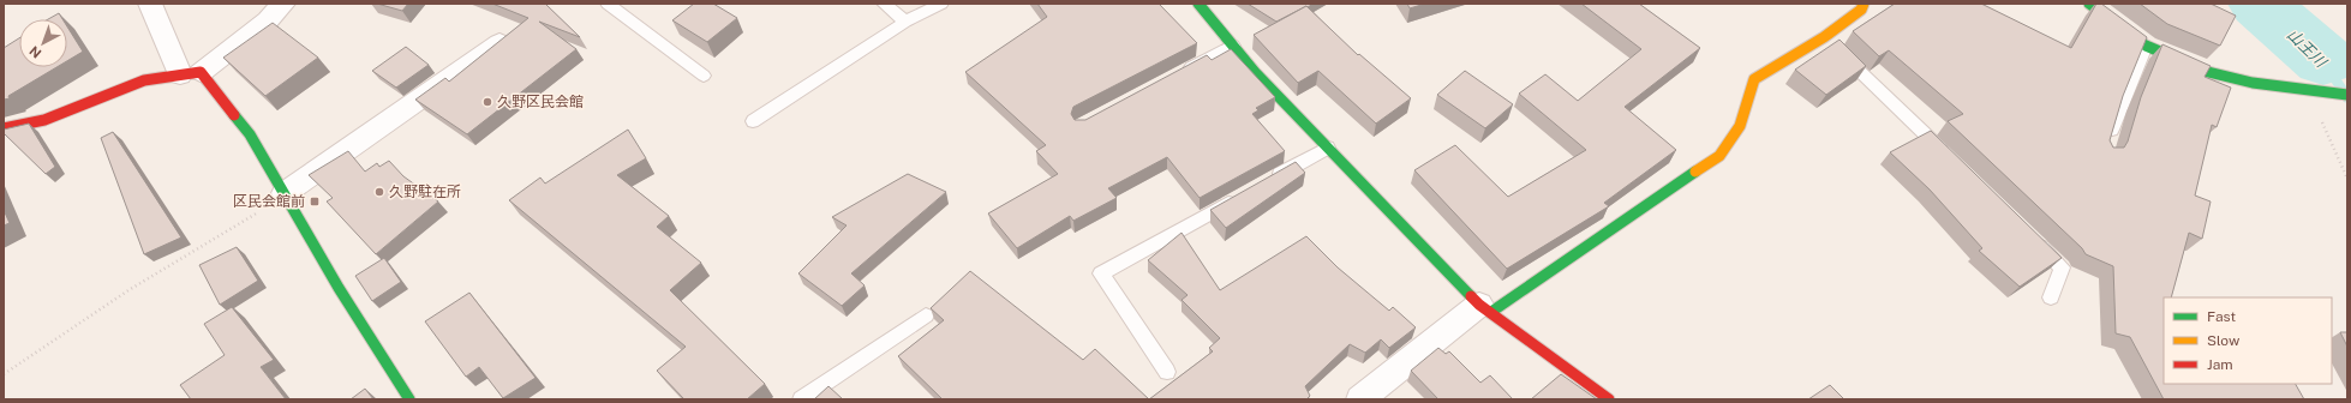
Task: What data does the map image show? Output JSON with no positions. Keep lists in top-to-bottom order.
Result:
{
  "water": ["山王川"],
  "places": {
    "other": ["久野区民会館", "久野駐在所"],
    "transit": ["区民会館前"]
  },
  "legend": ["Fast", "Slow", "Jam"],
  "north": "bottom left"
}
